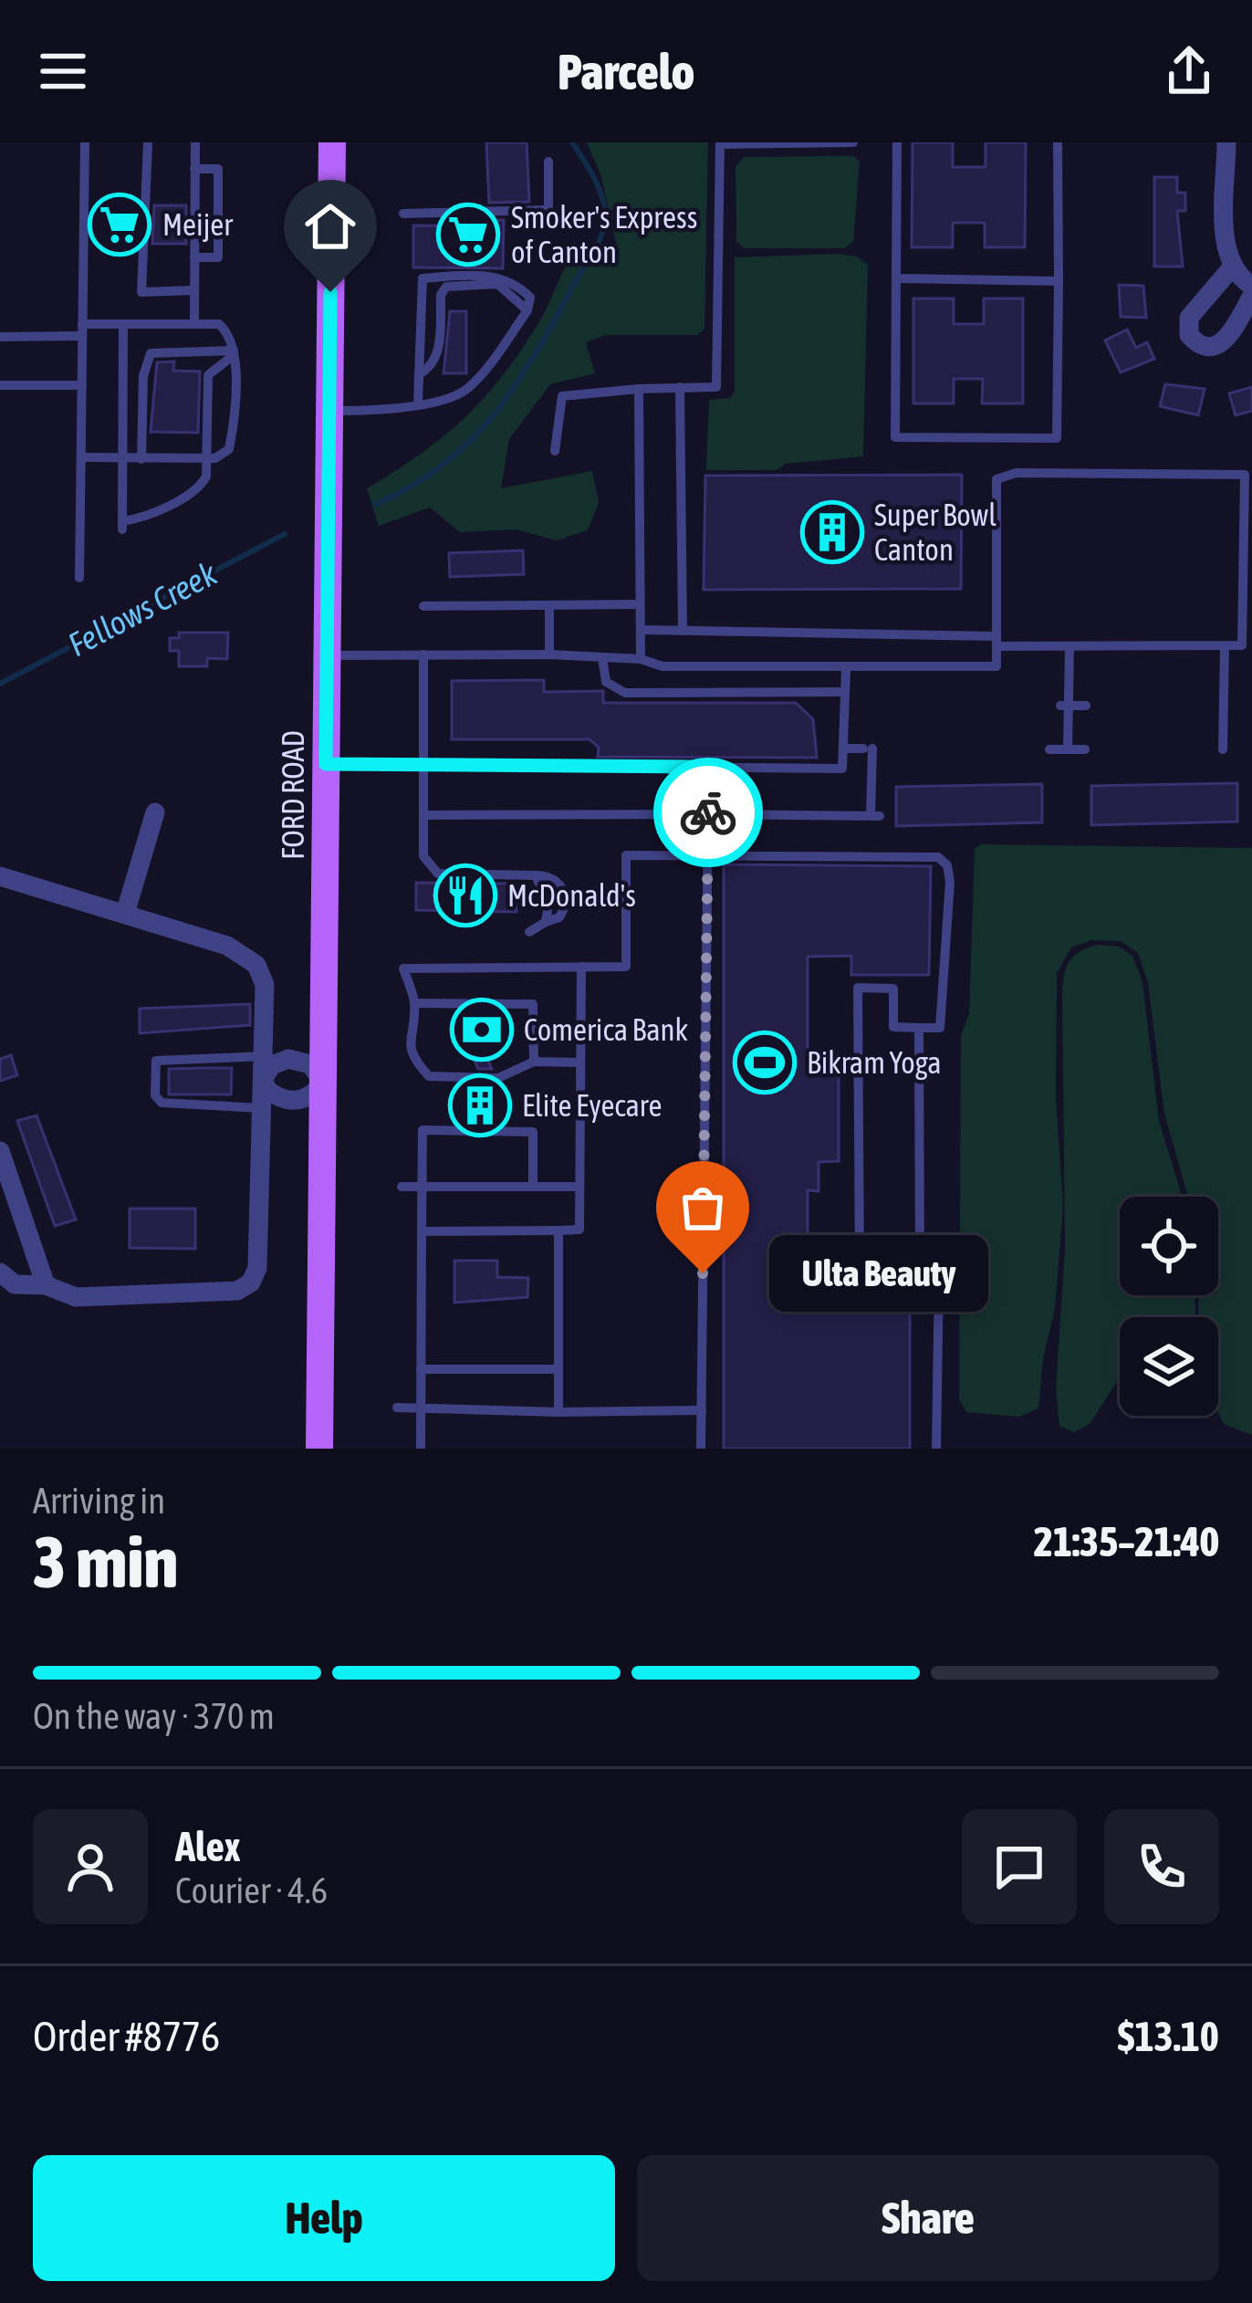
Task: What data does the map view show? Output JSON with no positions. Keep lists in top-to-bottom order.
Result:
{
  "streets": {
    "main road": ["FORD ROAD"]
  },
  "water": ["Fellows Creek"],
  "places": {
    "supermarket": ["Meijer", "Smoker's Express of Canton"],
    "building": ["Super Bowl Canton", "Elite Eyecare"],
    "restaurant": ["McDonald's"],
    "bank": ["Comerica Bank"],
    "sports": ["Bikram Yoga"],
    "other": ["Ulta Beauty"]
  },
  "page": {
    "header": "Parcelo",
    "bubble": "Ulta Beauty",
    "heading": ["3 min", "Arriving in", "21:35–21:40"],
    "panel": [
      "Alex",
      "Courier · 4.6",
      "Order #8776",
      "$13.10"
    ],
    "bar": "On the way · 370 m",
    "buttons": ["Help", "Share"]
  }
}
